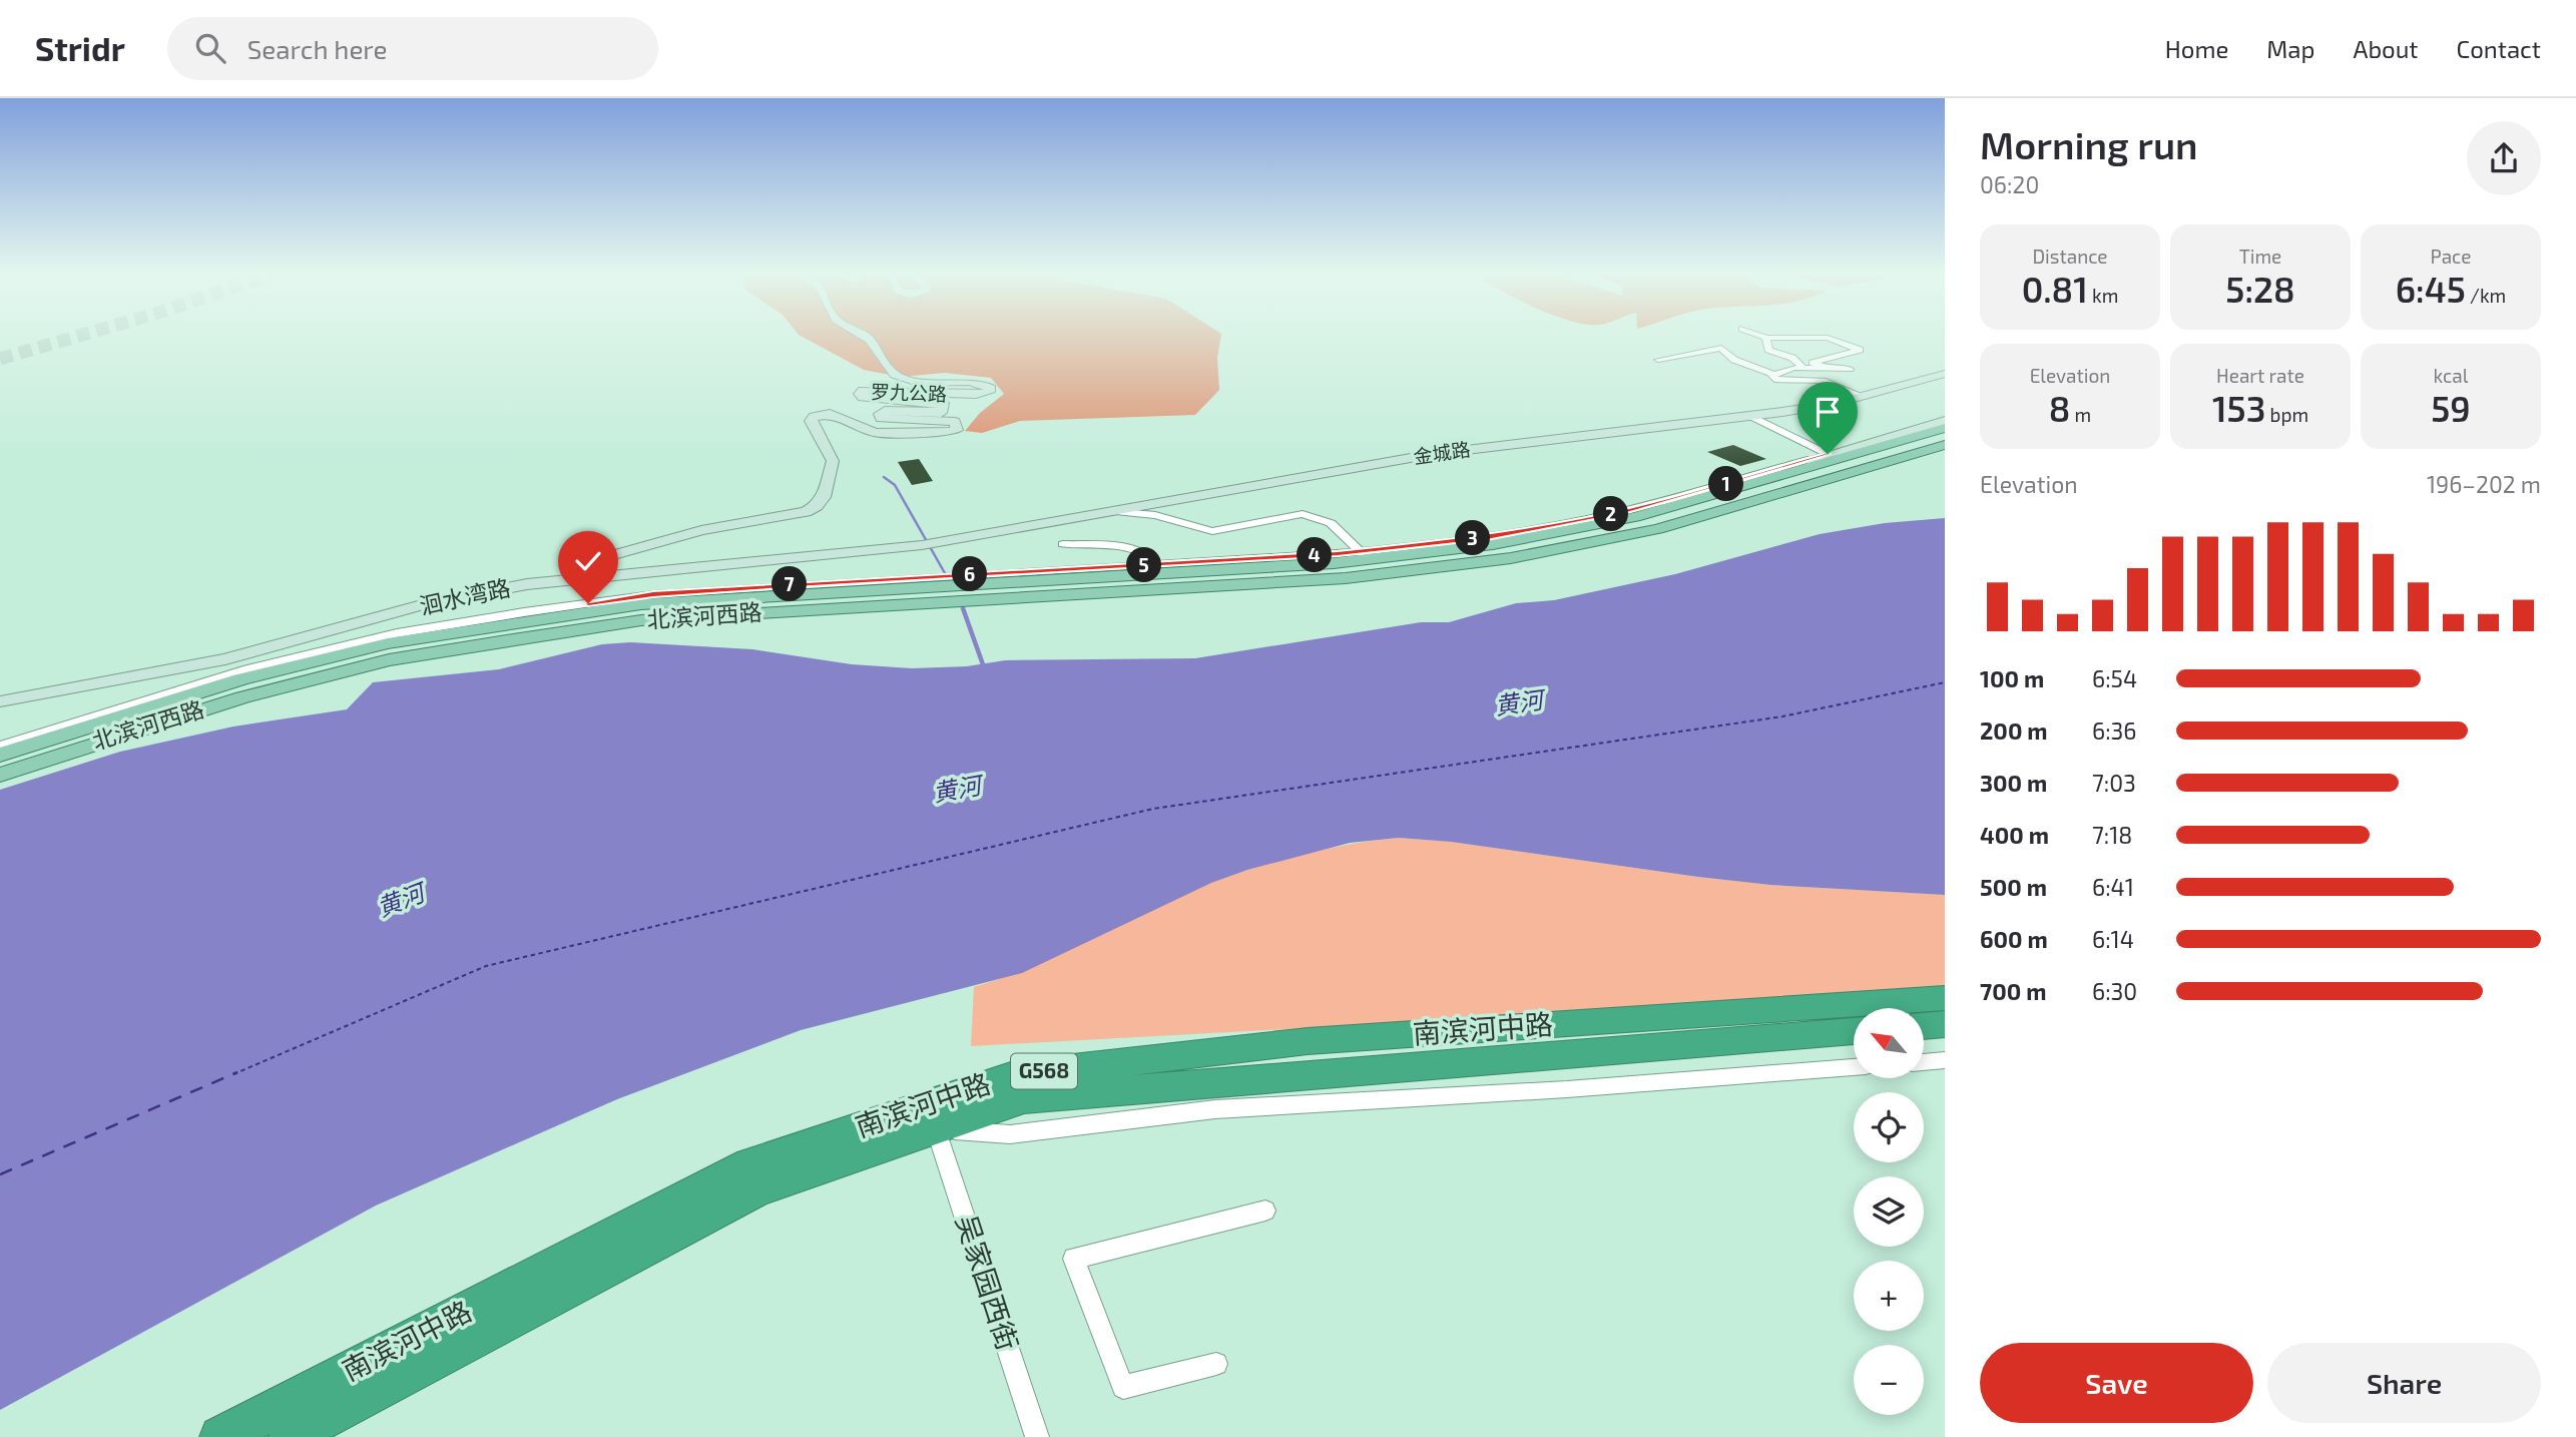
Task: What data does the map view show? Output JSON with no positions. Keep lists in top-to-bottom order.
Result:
{
  "streets": {
    "highway": ["南滨河中路", "G568"],
    "main road": ["北滨河西路"],
    "street": [
      "罗九公路",
      "金城路",
      "洄水湾路",
      "吴家园西街"
    ]
  },
  "crossings": [
    ["罗九公路", "洄水湾路"],
    ["金城路", "洄水湾路"],
    ["南滨河中路", "吴家园西街"]
  ],
  "water": ["黄河"],
  "north": "top left",
  "page": {
    "header": "Stridr",
    "search": "Search here",
    "nav": [
      "Home",
      "Map",
      "About",
      "Contact"
    ],
    "heading": ["Morning run", "06:20"],
    "stats": [
      ["Distance", "0.81 km"],
      ["Time", "5:28"],
      ["Pace", "6:45 /km"],
      ["Elevation", "8 m"],
      ["Heart rate", "153 bpm"],
      ["kcal", "59"]
    ],
    "chart": ["Elevation", "196–202 m"],
    "pins": [
      "1",
      "2",
      "3",
      "4",
      "5",
      "6",
      "7"
    ],
    "list": [
      {
        "name": "100 m",
        "note": "6:54"
      },
      {
        "name": "200 m",
        "note": "6:36"
      },
      {
        "name": "300 m",
        "note": "7:03"
      },
      {
        "name": "400 m",
        "note": "7:18"
      },
      {
        "name": "500 m",
        "note": "6:41"
      },
      {
        "name": "600 m",
        "note": "6:14"
      },
      {
        "name": "700 m",
        "note": "6:30"
      }
    ],
    "map_buttons": ["+", "−"],
    "buttons": ["Save", "Share"]
  }
}
